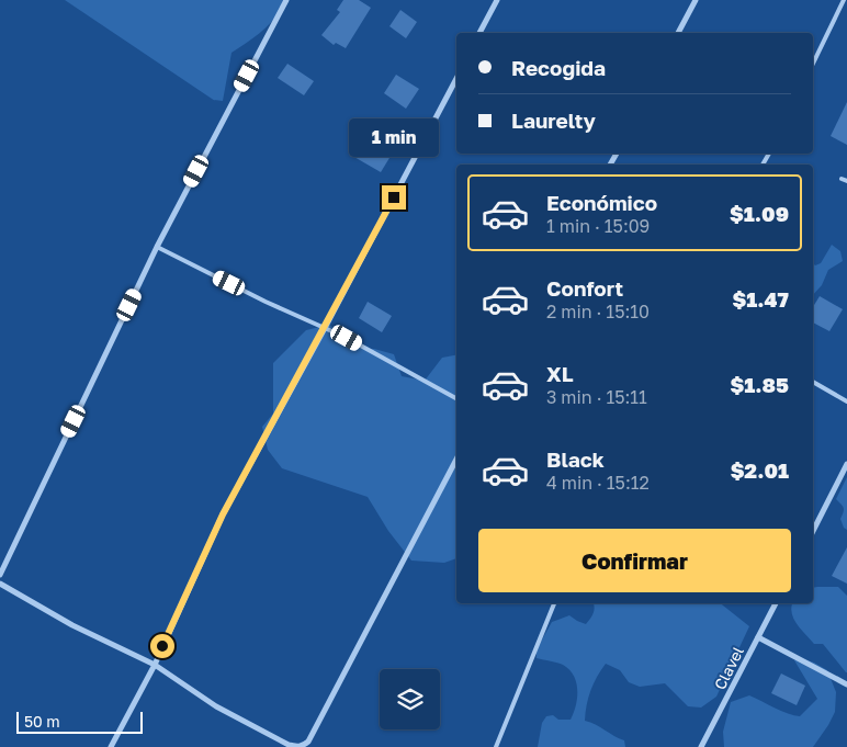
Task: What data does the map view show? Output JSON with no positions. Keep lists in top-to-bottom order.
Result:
{
  "streets": {
    "street": ["Clavel"]
  },
  "scale_bar": "50 m",
  "page": {
    "banner": ["Recogida", "Laurelty"],
    "bubble": "1 min",
    "list": [
      {
        "name": "Económico",
        "note": "1 min · 15:09",
        "value": "$1.09"
      },
      {
        "name": "Confort",
        "note": "2 min · 15:10",
        "value": "$1.47"
      },
      {
        "name": "XL",
        "note": "3 min · 15:11",
        "value": "$1.85"
      },
      {
        "name": "Black",
        "note": "4 min · 15:12",
        "value": "$2.01"
      }
    ],
    "buttons": "Confirmar",
    "scale": "50 m"
  }
}
